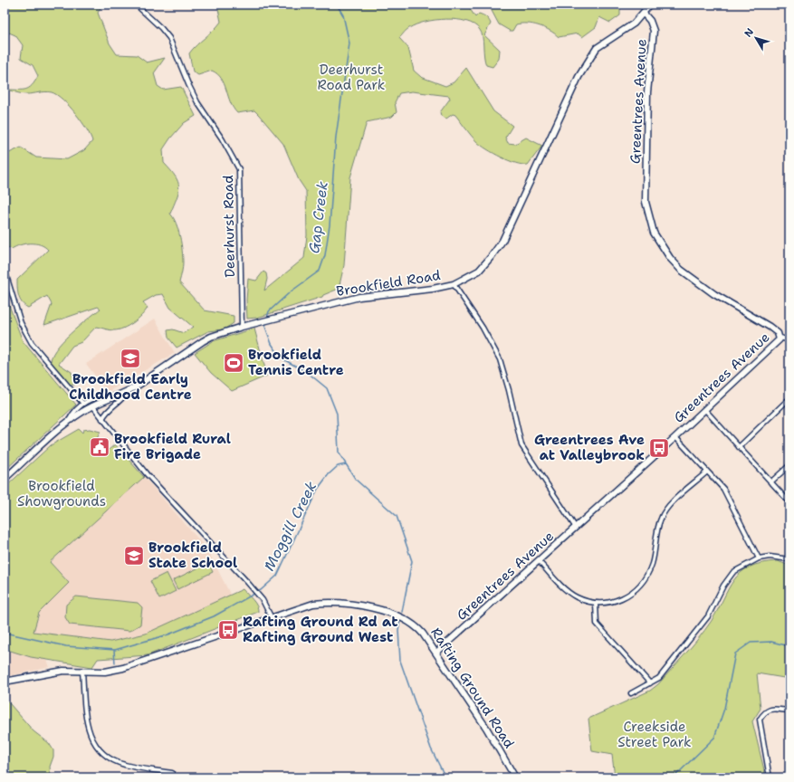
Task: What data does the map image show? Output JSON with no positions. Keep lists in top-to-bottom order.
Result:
{
  "streets": {
    "main road": ["Greentrees Avenue", "Brookfield Road", "Rafting Ground Road"],
    "street": ["Deerhurst Road"]
  },
  "crossings": [
    ["Greentrees Avenue", "Brookfield Road"],
    ["Greentrees Avenue", "Rafting Ground Road"],
    ["Deerhurst Road", "Brookfield Road"]
  ],
  "water": ["Gap Creek", "Moggill Creek"],
  "parks": ["Deerhurst Road Park", "Brookfield Showgrounds", "Creekside Street Park"],
  "places": {
    "school or university": ["Brookfield Early Childhood Centre", "Brookfield State School"],
    "sports": ["Brookfield Tennis Centre"],
    "public building": ["Brookfield Rural Fire Brigade"],
    "bus stop": ["Greentrees Ave at Valleybrook", "Rafting Ground Rd at Rafting Ground West"]
  },
  "north": "top left"
}
